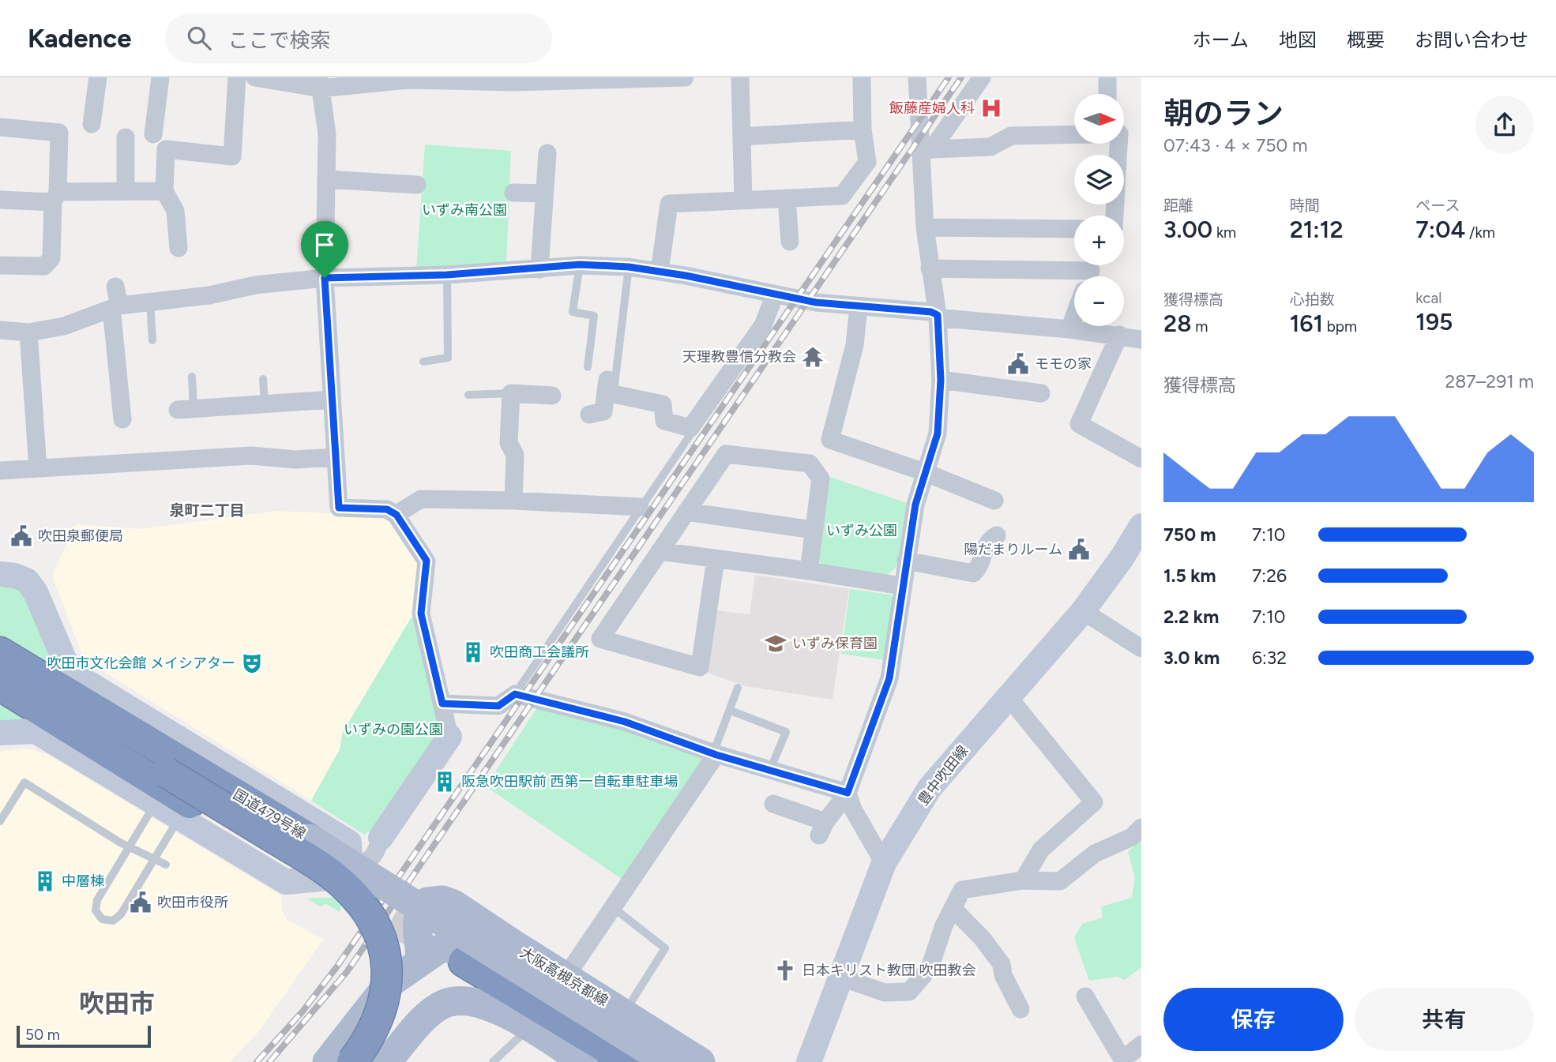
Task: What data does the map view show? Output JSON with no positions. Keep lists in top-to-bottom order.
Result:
{
  "streets": {
    "highway": ["国道479号線"],
    "main road": ["大阪高槻京都線"],
    "street": ["豊中吹田線"]
  },
  "districts": ["泉町二丁目", "吹田市"],
  "parks": ["いずみ南公園", "いずみ公園", "いずみの園公園"],
  "places": {
    "hospital": ["飯藤産婦人科"],
    "temple": ["天理教豊信分教会"],
    "public building": [
      "モモの家",
      "吹田泉郵便局",
      "陽だまりルーム",
      "吹田市役所"
    ],
    "school or university": ["いずみ保育園"],
    "building": ["吹田商工会議所", "阪急吹田駅前 西第一自転車駐車場", "中層棟"],
    "theatre": ["吹田市文化会館 メイシアター"],
    "church": ["日本キリスト教団 吹田教会"]
  },
  "scale_bar": "50 m",
  "north": "right",
  "page": {
    "header": "Kadence",
    "search": "ここで検索",
    "nav": [
      "ホーム",
      "地図",
      "概要",
      "お問い合わせ"
    ],
    "heading": ["朝のラン", "07:43 · 4 × 750 m"],
    "map_buttons": ["+", "−"],
    "stats": [
      ["距離", "3.00 km"],
      ["時間", "21:12"],
      ["ペース", "7:04 /km"],
      ["獲得標高", "28 m"],
      ["心拍数", "161 bpm"],
      ["kcal", "195"]
    ],
    "chart": ["獲得標高", "287–291 m"],
    "list": [
      {
        "name": "750 m",
        "note": "7:10"
      },
      {
        "name": "1.5 km",
        "note": "7:26"
      },
      {
        "name": "2.2 km",
        "note": "7:10"
      },
      {
        "name": "3.0 km",
        "note": "6:32"
      }
    ],
    "buttons": ["保存", "共有"],
    "scale": "50 m"
  }
}
